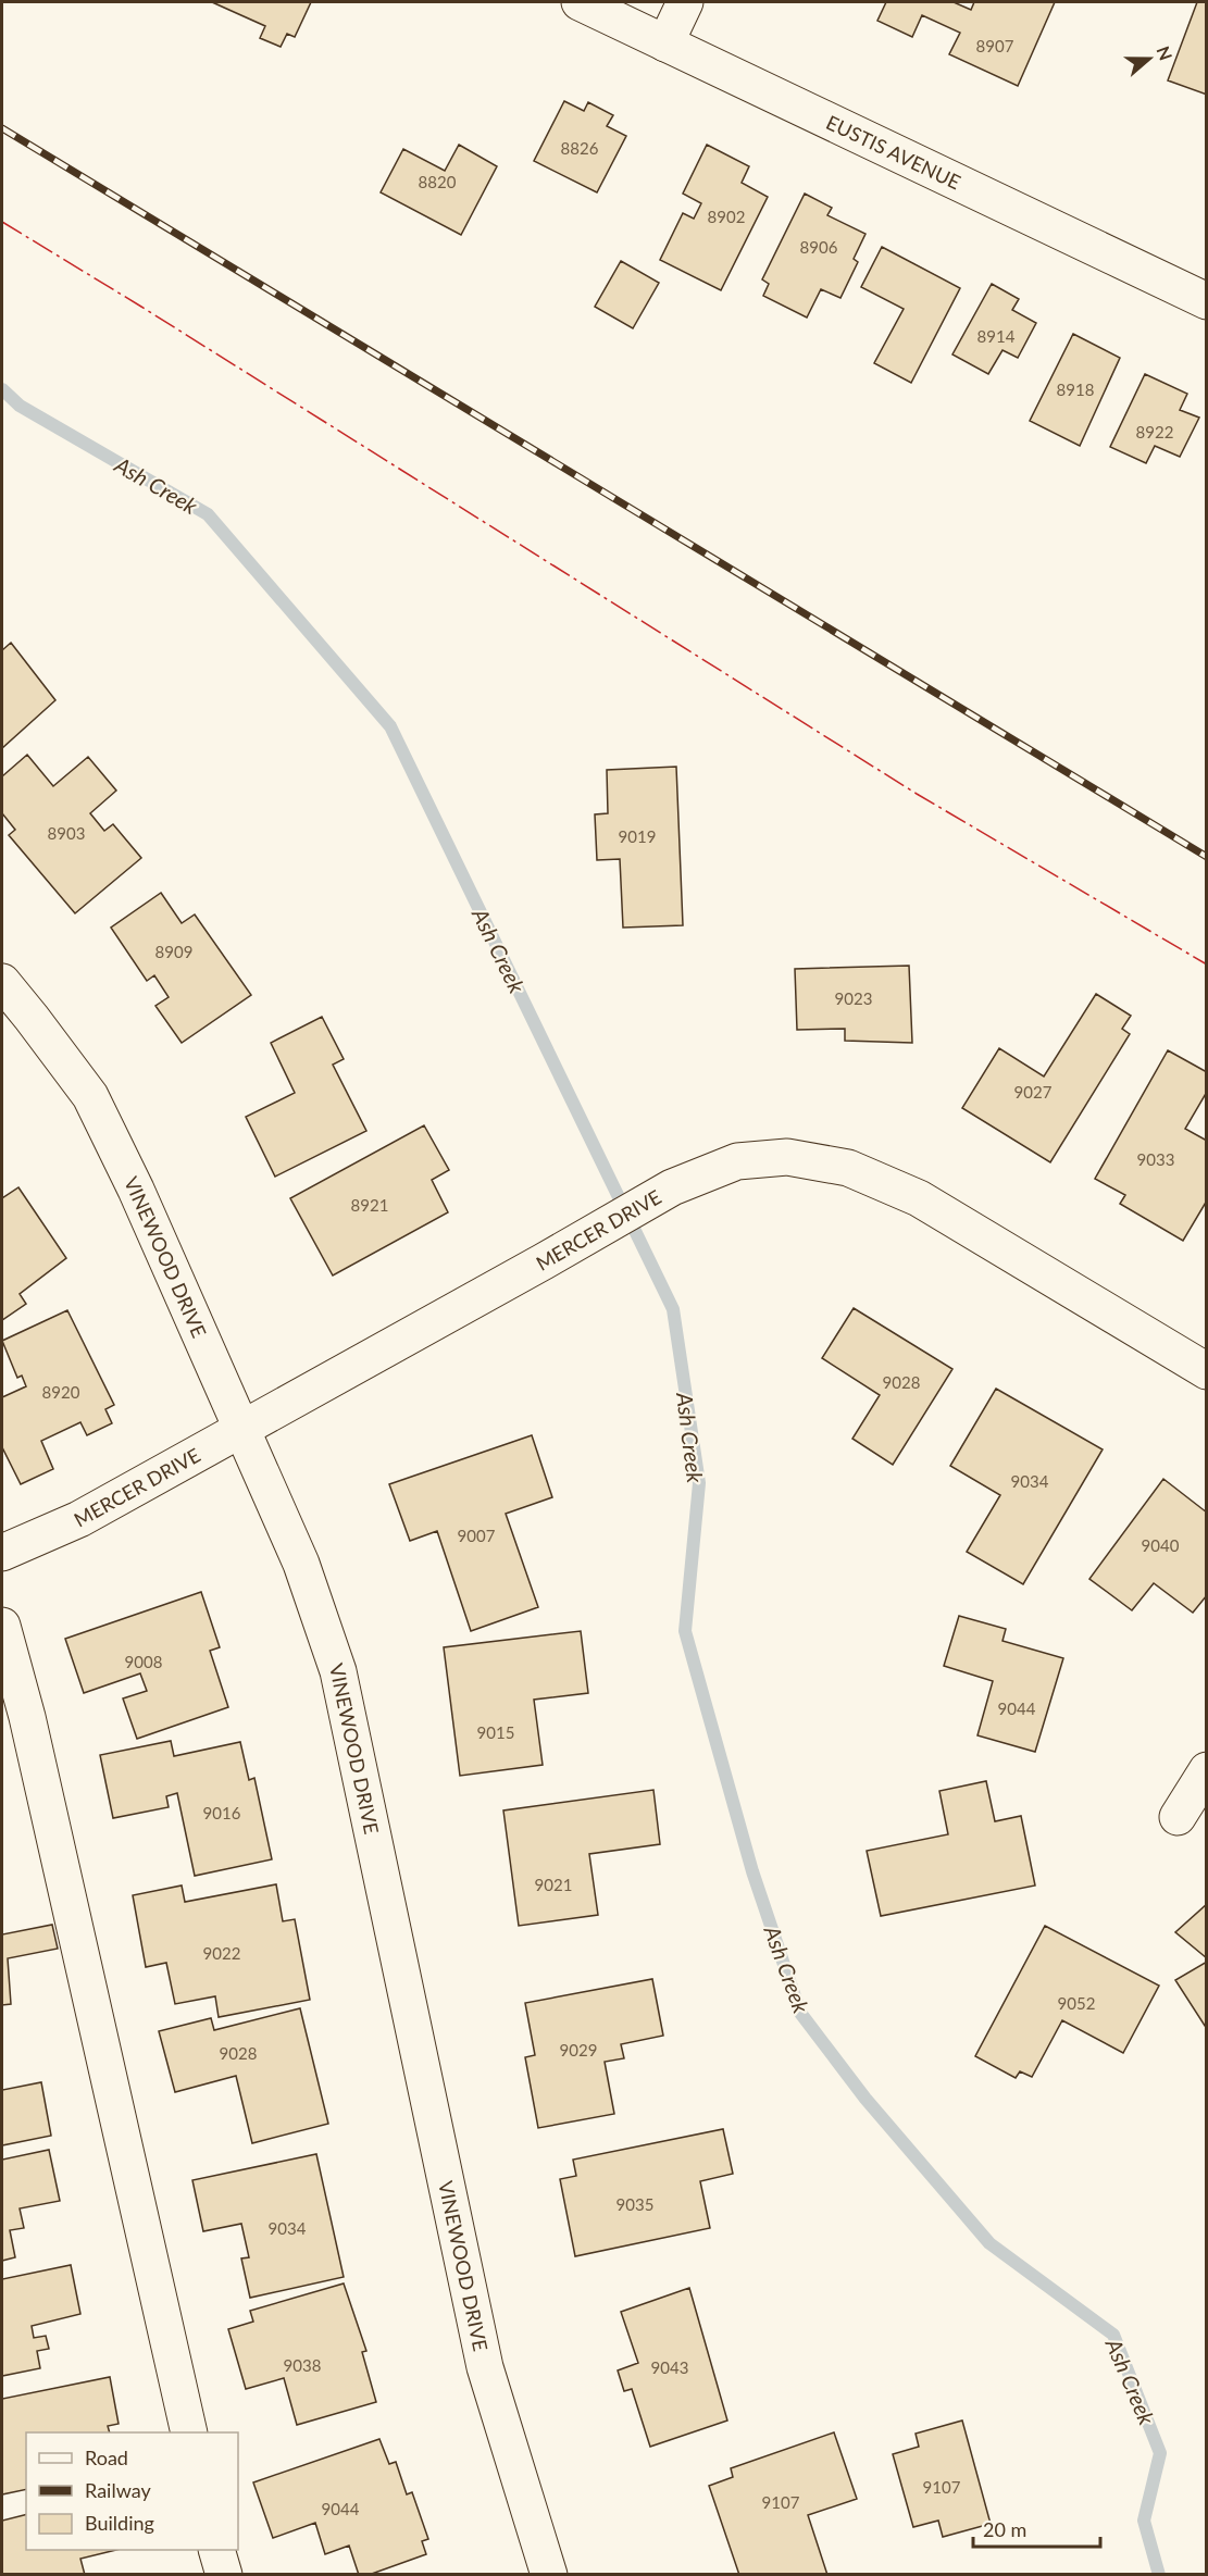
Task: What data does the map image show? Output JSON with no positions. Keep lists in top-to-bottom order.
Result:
{
  "streets": {
    "street": ["EUSTIS AVENUE", "MERCER DRIVE", "VINEWOOD DRIVE"]
  },
  "crossings": [
    ["MERCER DRIVE", "VINEWOOD DRIVE"]
  ],
  "water": ["Ash Creek"],
  "house_numbers": [
    "8907",
    "8826",
    "8820",
    "8902",
    "8906",
    "8914",
    "8918",
    "8922",
    "8903",
    "9019",
    "8909",
    "9023",
    "9027",
    "9033",
    "8921",
    "9028",
    "8920",
    "9034",
    "9007",
    "9040",
    "9008",
    "9044",
    "9015",
    "9016",
    "9021",
    "9022",
    "9052",
    "9029",
    "9028",
    "9035",
    "9034",
    "9038",
    "9043",
    "9107",
    "9107",
    "9044"
  ],
  "legend": ["Road", "Railway", "Building"],
  "scale_bar": "20 m",
  "north": "right"
}
